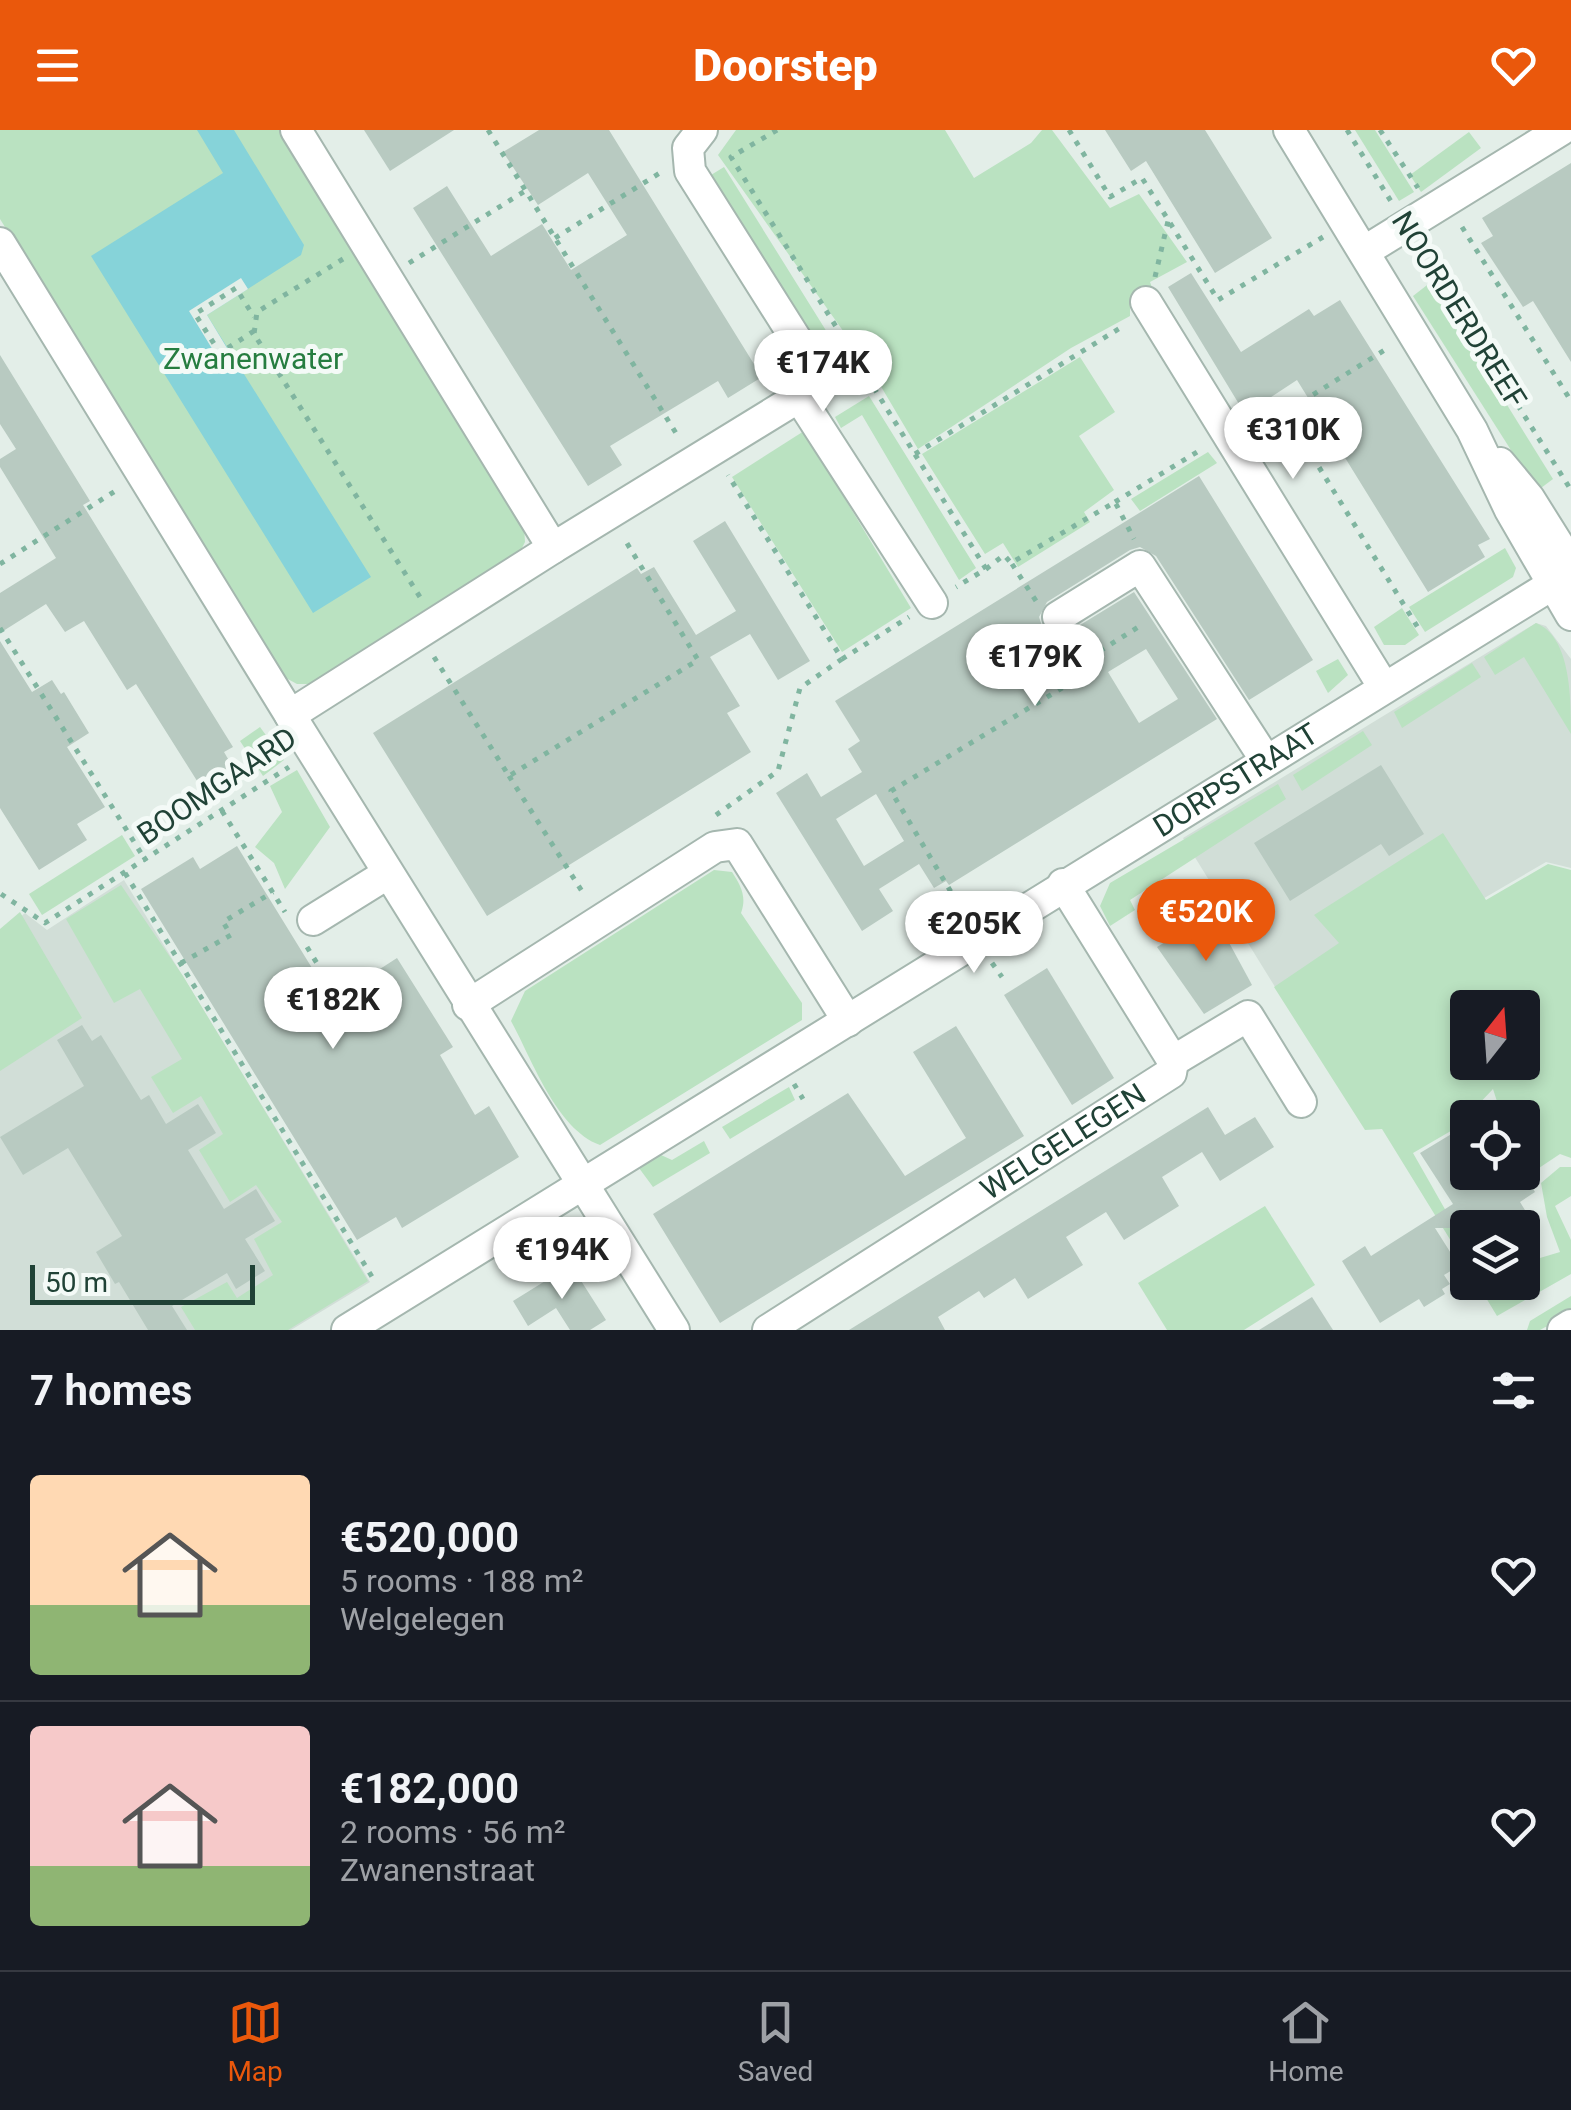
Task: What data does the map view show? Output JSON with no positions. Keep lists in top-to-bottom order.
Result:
{
  "streets": {
    "street": ["NOORDERDREEF", "DORPSTRAAT", "WELGELEGEN"],
    "path": ["BOOMGAARD"]
  },
  "crossings": [
    ["NOORDERDREEF", "DORPSTRAAT"],
    ["DORPSTRAAT", "WELGELEGEN"]
  ],
  "parks": ["Zwanenwater"],
  "scale_bar": "50 m",
  "north": "top",
  "page": {
    "header": "Doorstep",
    "price": [
      "€174K",
      "€310K",
      "€179K",
      "€520K",
      "€205K",
      "€182K",
      "€194K"
    ],
    "scale": "50 m",
    "heading": "7 homes",
    "list": [
      {
        "name": "€520,000",
        "note": "5 rooms · 188 m² · Welgelegen"
      },
      {
        "name": "€182,000",
        "note": "2 rooms · 56 m² · Zwanenstraat"
      }
    ],
    "tabs": ["Map", "Saved", "Home"]
  }
}
